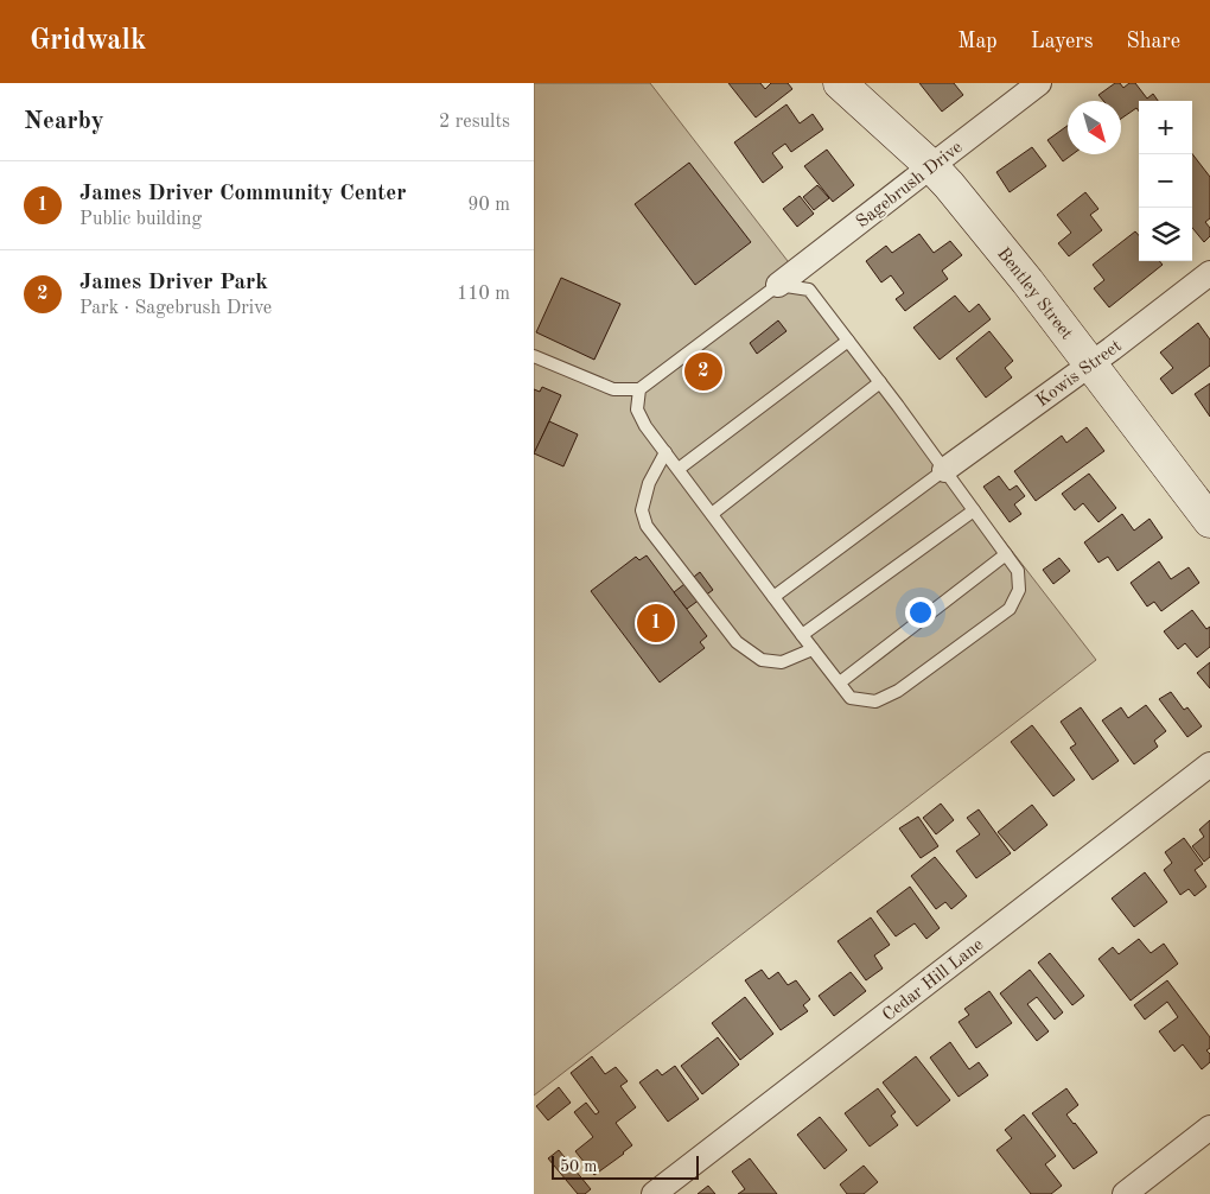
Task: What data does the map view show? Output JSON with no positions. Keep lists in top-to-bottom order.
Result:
{
  "streets": {
    "street": [
      "Sagebrush Drive",
      "Bentley Street",
      "Kowis Street",
      "Cedar Hill Lane"
    ]
  },
  "crossings": [
    ["Sagebrush Drive", "Bentley Street"],
    ["Bentley Street", "Kowis Street"]
  ],
  "scale_bar": "50 m",
  "north": "bottom right",
  "page": {
    "header": "Gridwalk",
    "nav": ["Map", "Layers", "Share"],
    "heading": ["Nearby", "2 results"],
    "map_buttons": ["+", "−"],
    "list": [
      {
        "mark": "1",
        "name": "James Driver Community Center",
        "note": "Public building",
        "value": "90 m"
      },
      {
        "mark": "2",
        "name": "James Driver Park",
        "note": "Park · Sagebrush Drive",
        "value": "110 m"
      }
    ],
    "pins": ["2", "1"],
    "scale": "50 m"
  }
}
